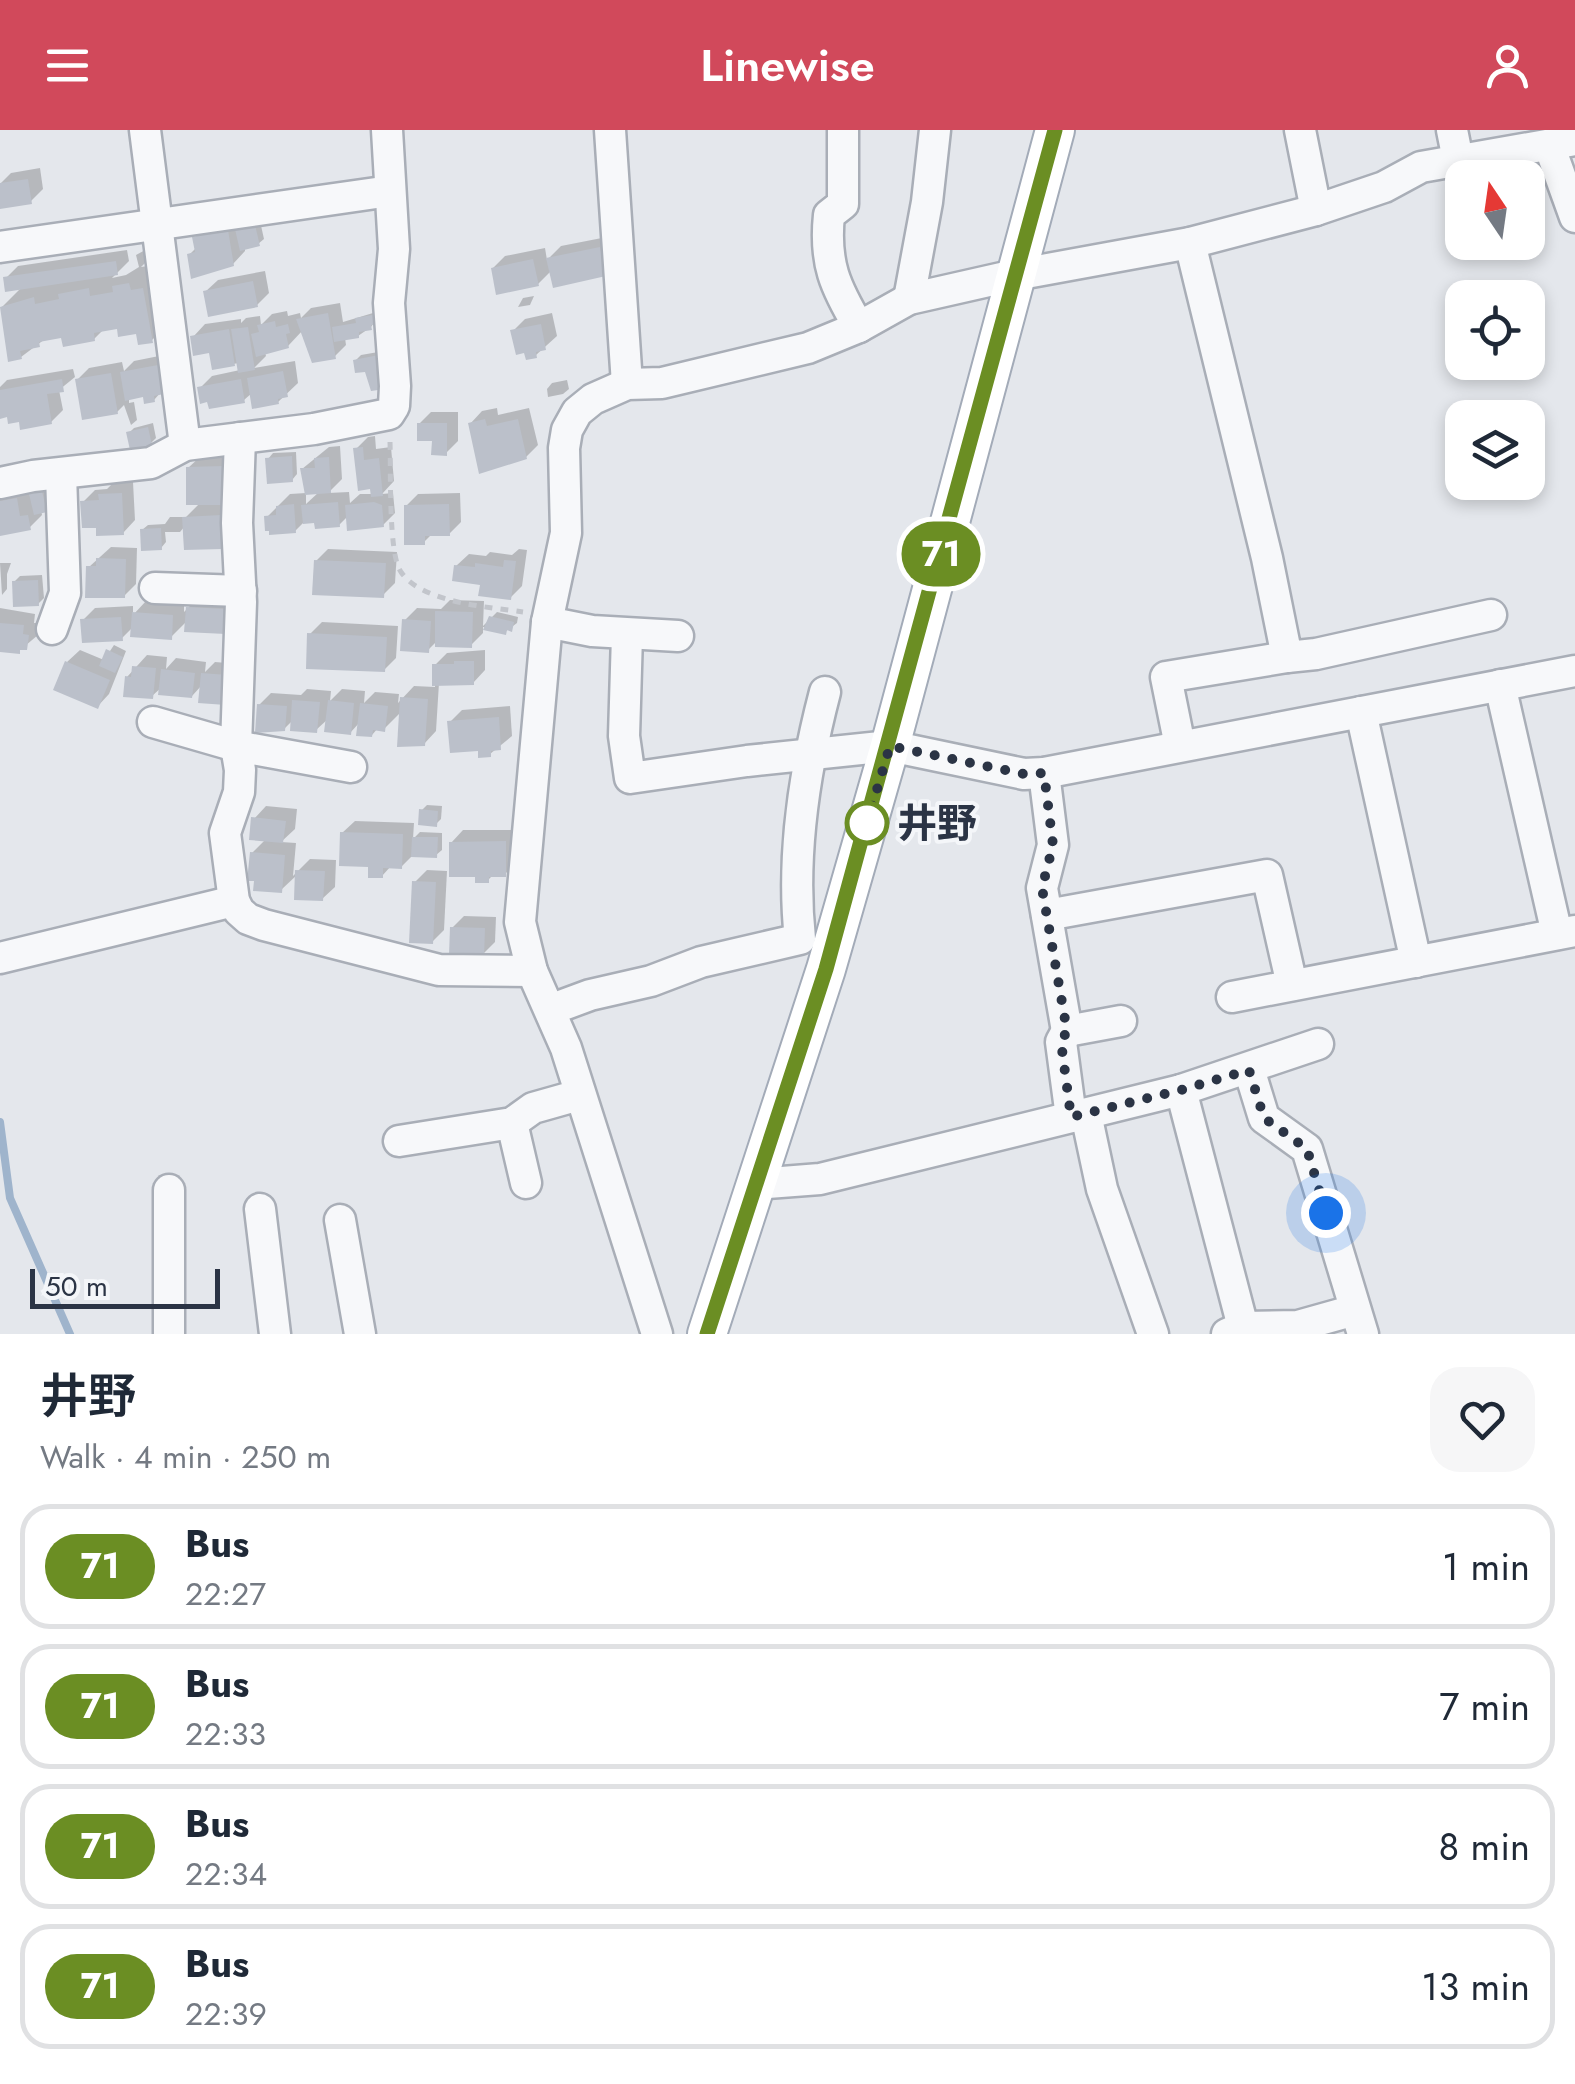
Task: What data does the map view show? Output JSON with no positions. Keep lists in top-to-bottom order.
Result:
{
  "places": ["井野"],
  "lines": ["bus line 71"],
  "scale_bar": "50 m",
  "north": "top",
  "page": {
    "header": "Linewise",
    "on_map": "71",
    "scale": "50 m",
    "heading": ["井野", "Walk · 4 min · 250 m"],
    "list": [
      {
        "mark": "71",
        "name": "Bus",
        "note": "22:27",
        "value": "1 min"
      },
      {
        "mark": "71",
        "name": "Bus",
        "note": "22:33",
        "value": "7 min"
      },
      {
        "mark": "71",
        "name": "Bus",
        "note": "22:34",
        "value": "8 min"
      },
      {
        "mark": "71",
        "name": "Bus",
        "note": "22:39",
        "value": "13 min"
      }
    ]
  }
}
